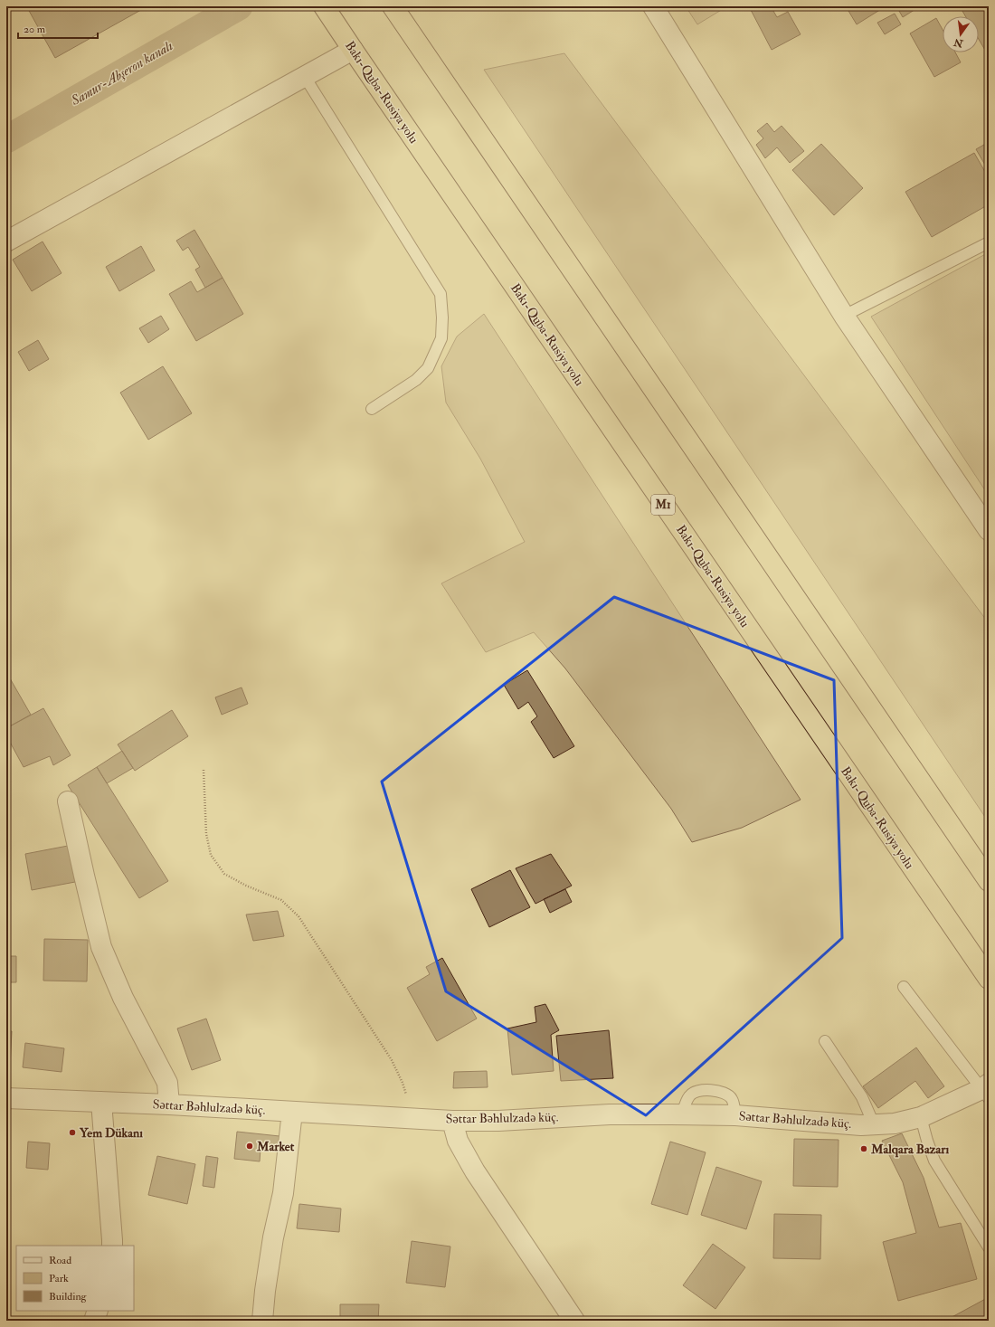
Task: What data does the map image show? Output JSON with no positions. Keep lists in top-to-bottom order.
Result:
{
  "streets": {
    "highway": ["Bakı-Quba-Rusiya yolu", "M1"],
    "street": ["Səttar Bəhlulzadə küç."]
  },
  "water": ["Samur-Abşeron kanalı"],
  "places": ["Yem Dükanı", "Market", "Malqara Bazarı"],
  "legend": ["Road", "Park", "Building"],
  "scale_bar": "20 m",
  "north": "bottom"
}
